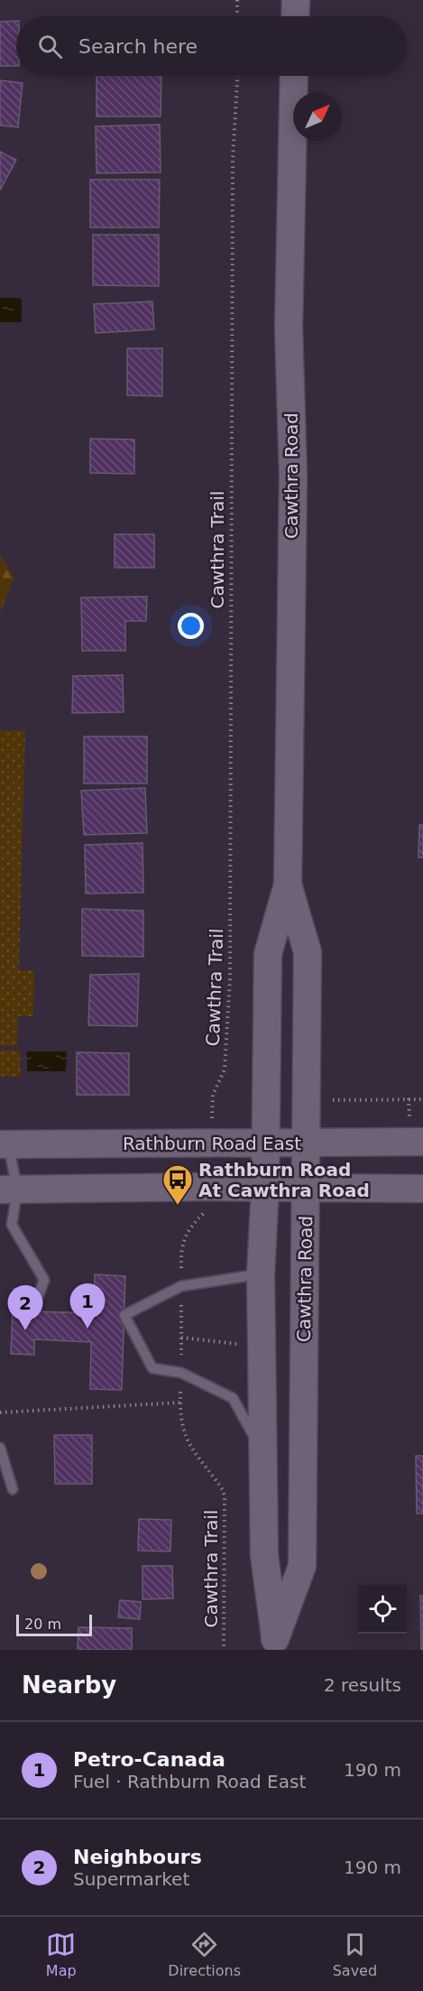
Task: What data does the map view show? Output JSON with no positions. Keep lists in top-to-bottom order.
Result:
{
  "streets": {
    "main road": ["Cawthra Road", "Rathburn Road East"],
    "path": ["Cawthra Trail"]
  },
  "crossings": [
    ["Cawthra Road", "Rathburn Road East"]
  ],
  "places": {
    "bus stop": ["Rathburn Road At Cawthra Road"]
  },
  "scale_bar": "20 m",
  "north": "top right",
  "page": {
    "search": "Search here",
    "pins": ["1", "2"],
    "scale": "20 m",
    "heading": ["Nearby", "2 results"],
    "list": [
      {
        "mark": "1",
        "name": "Petro-Canada",
        "note": "Fuel · Rathburn Road East",
        "value": "190 m"
      },
      {
        "mark": "2",
        "name": "Neighbours",
        "note": "Supermarket",
        "value": "190 m"
      }
    ],
    "nav": ["Map", "Directions", "Saved"]
  }
}
